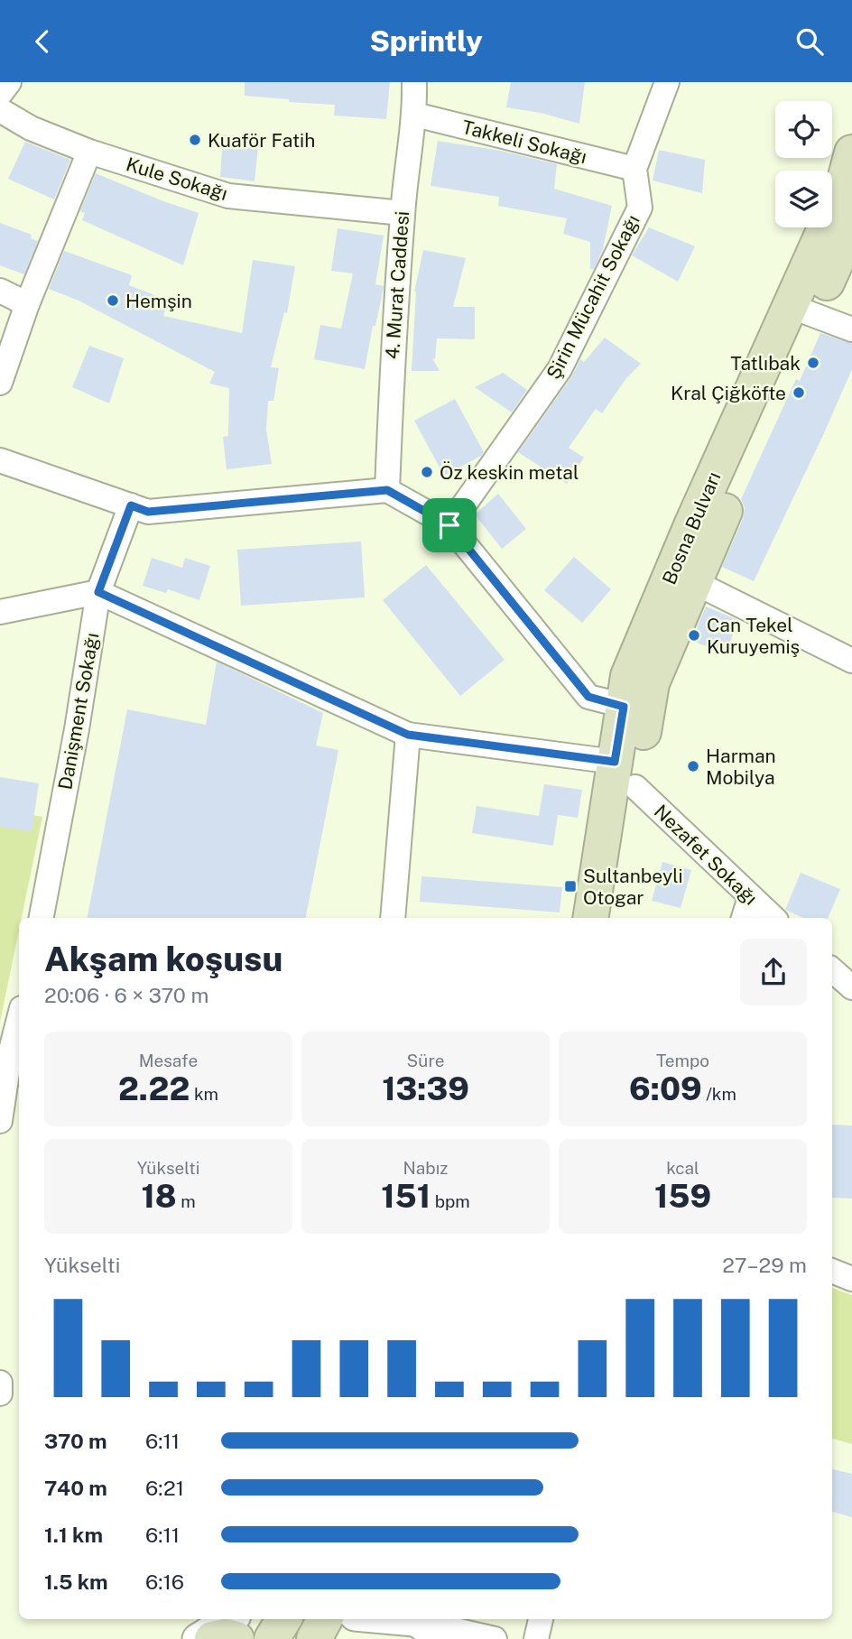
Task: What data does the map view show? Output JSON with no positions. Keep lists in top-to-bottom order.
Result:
{
  "streets": {
    "main road": ["Bosna Bulvarı"],
    "street": [
      "Takkeli Sokağı",
      "Kule Sokağı",
      "4. Murat Caddesi",
      "Şirin Mücahit Sokağı",
      "Danişment Sokağı",
      "Nezafet Sokağı"
    ]
  },
  "crossings": [
    ["Takkeli Sokağı", "4. Murat Caddesi"],
    ["Takkeli Sokağı", "Şirin Mücahit Sokağı"],
    ["Kule Sokağı", "4. Murat Caddesi"],
    ["Bosna Bulvarı", "Nezafet Sokağı"]
  ],
  "places": {
    "other": [
      "Kuaför Fatih",
      "Hemşin",
      "Tatlıbak",
      "Kral Çiğköfte",
      "Öz keskin metal",
      "Can Tekel Kuruyemiş",
      "Harman Mobilya"
    ],
    "transit": ["Sultanbeyli Otogar"]
  },
  "page": {
    "header": "Sprintly",
    "heading": ["Akşam koşusu", "20:06 · 6 × 370 m"],
    "stats": [
      ["Mesafe", "2.22 km"],
      ["Süre", "13:39"],
      ["Tempo", "6:09 /km"],
      ["Yükselti", "18 m"],
      ["Nabız", "151 bpm"],
      ["kcal", "159"]
    ],
    "chart": ["Yükselti", "27–29 m"],
    "list": [
      {
        "name": "370 m",
        "note": "6:11"
      },
      {
        "name": "740 m",
        "note": "6:21"
      },
      {
        "name": "1.1 km",
        "note": "6:11"
      },
      {
        "name": "1.5 km",
        "note": "6:16"
      }
    ]
  }
}
